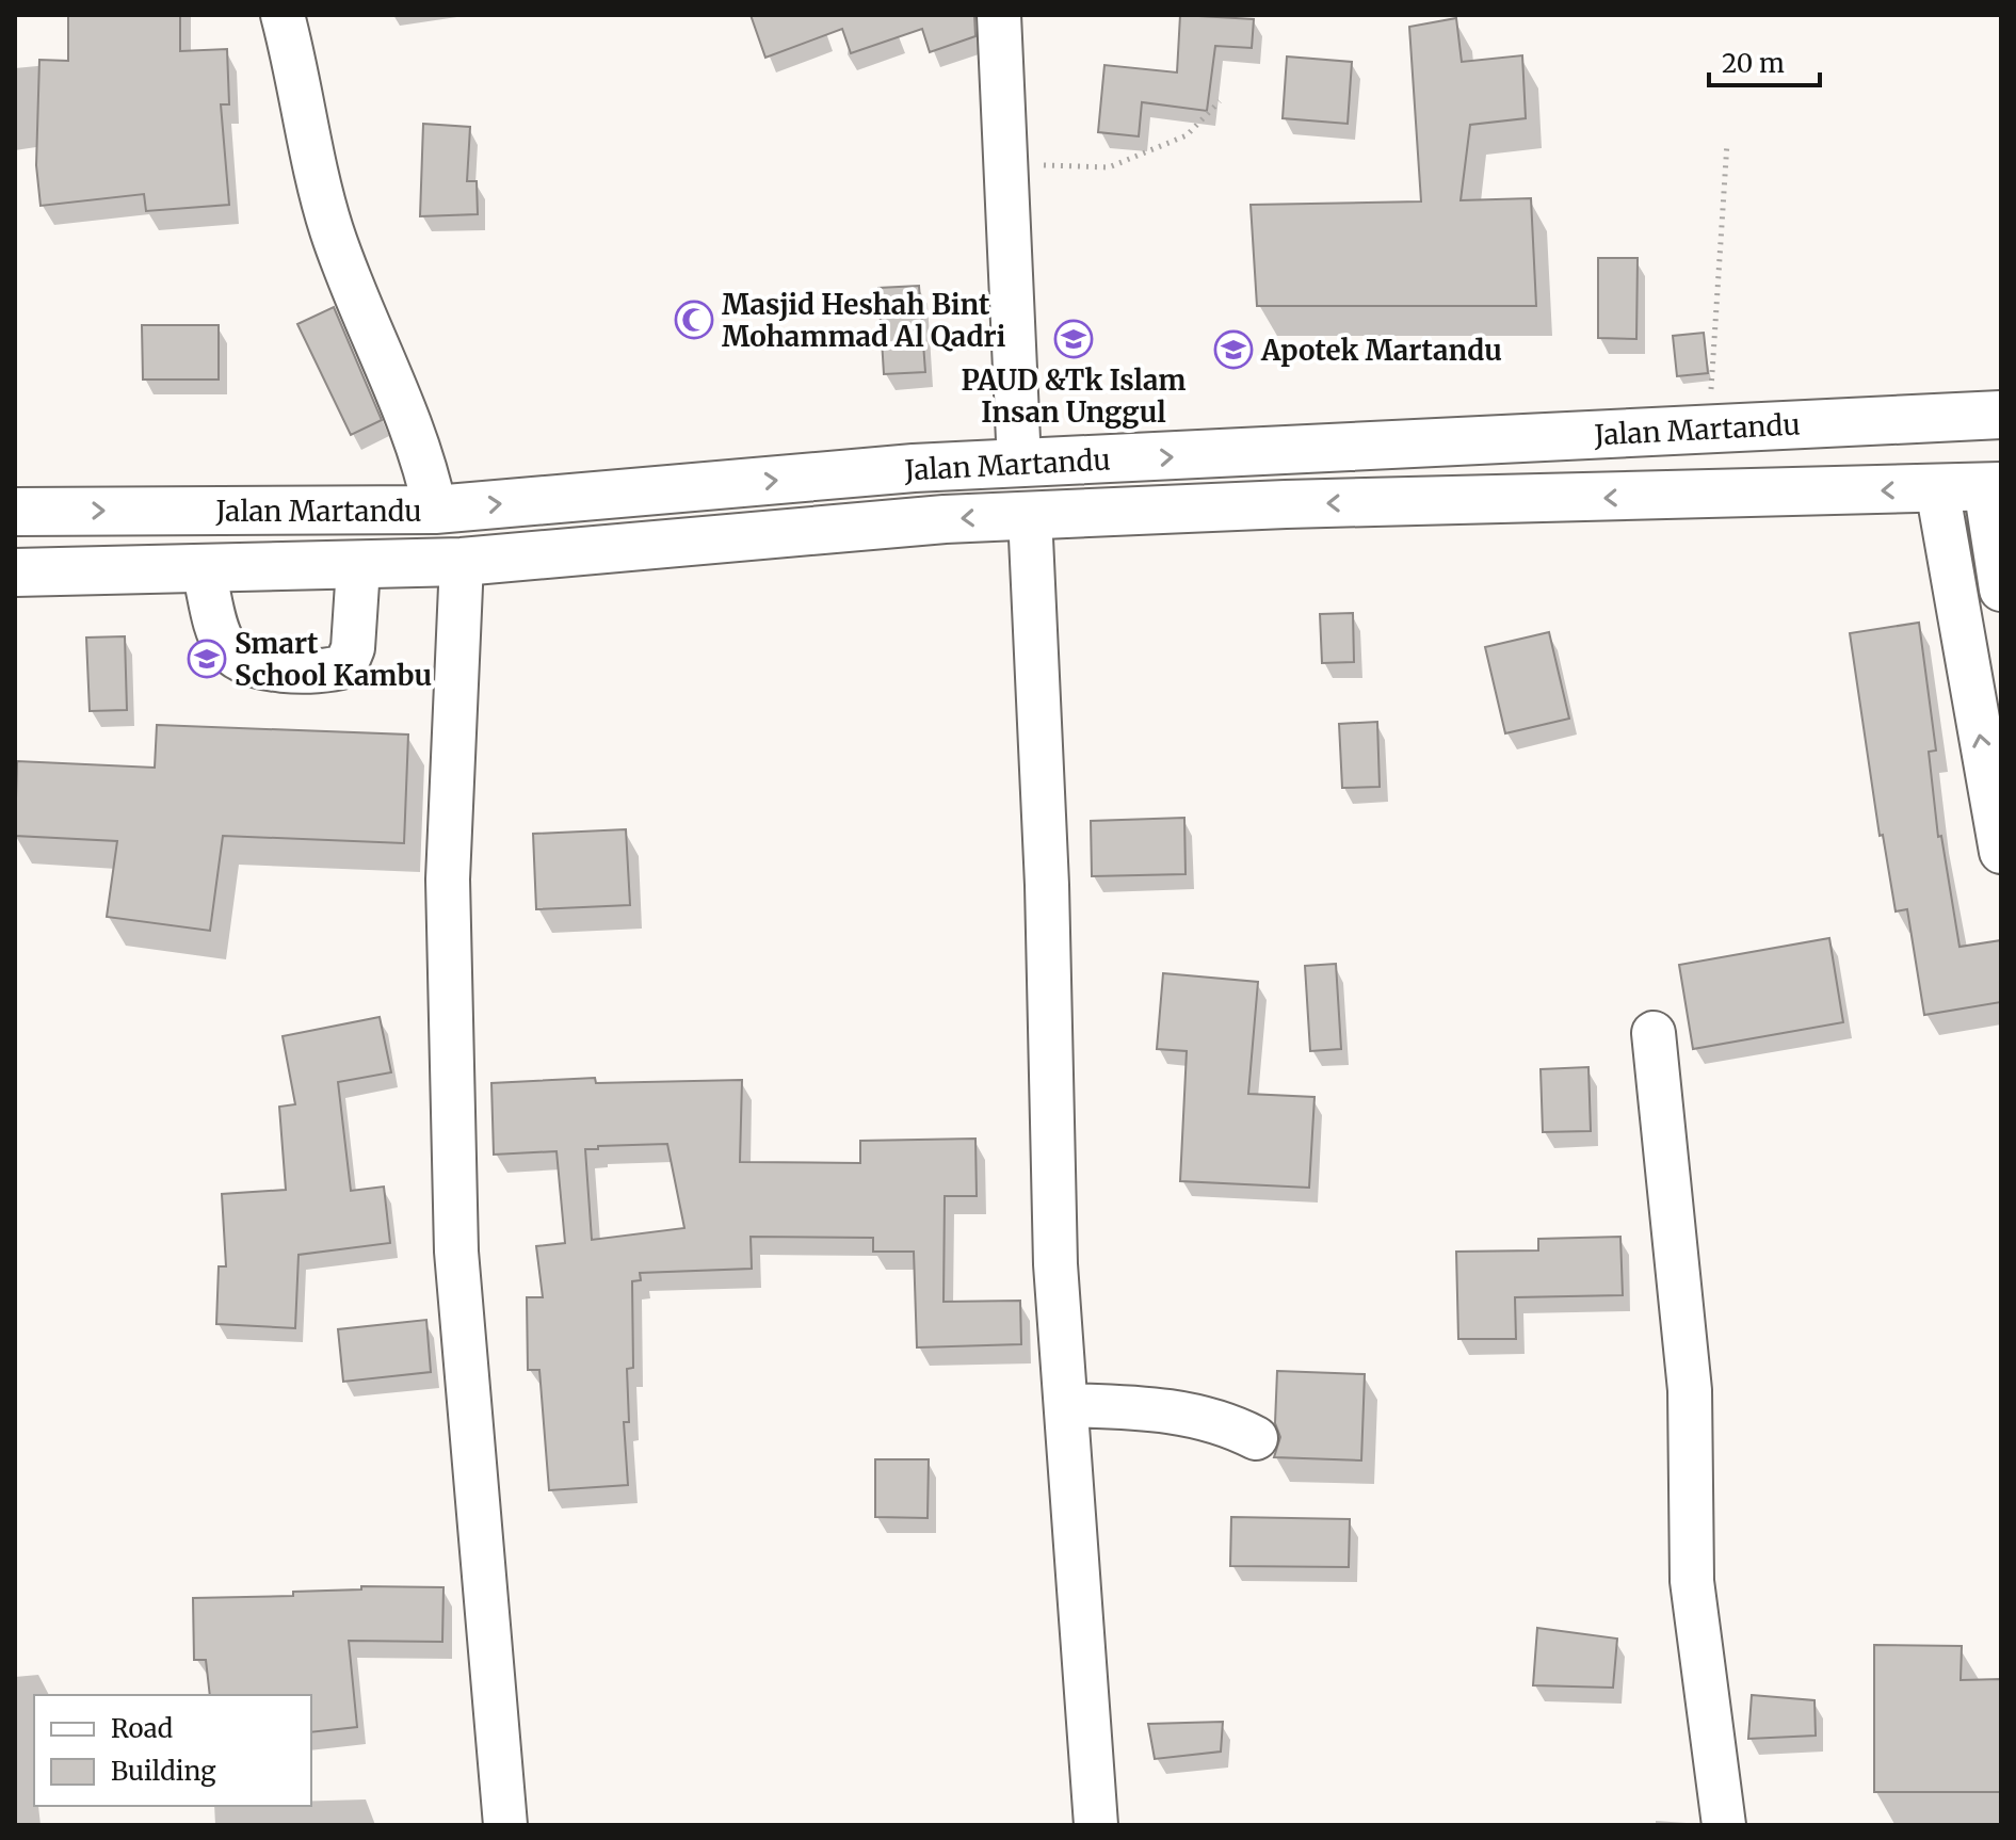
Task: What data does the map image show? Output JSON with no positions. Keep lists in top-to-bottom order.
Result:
{
  "streets": {
    "highway": ["Jalan Martandu"]
  },
  "places": {
    "mosque": ["Masjid Heshah Bint Mohammad Al Qadri"],
    "school or university": ["PAUD &Tk Islam Insan Unggul", "Apotek Martandu", "Smart School Kambu"]
  },
  "legend": ["Road", "Building"],
  "scale_bar": "20 m"
}
